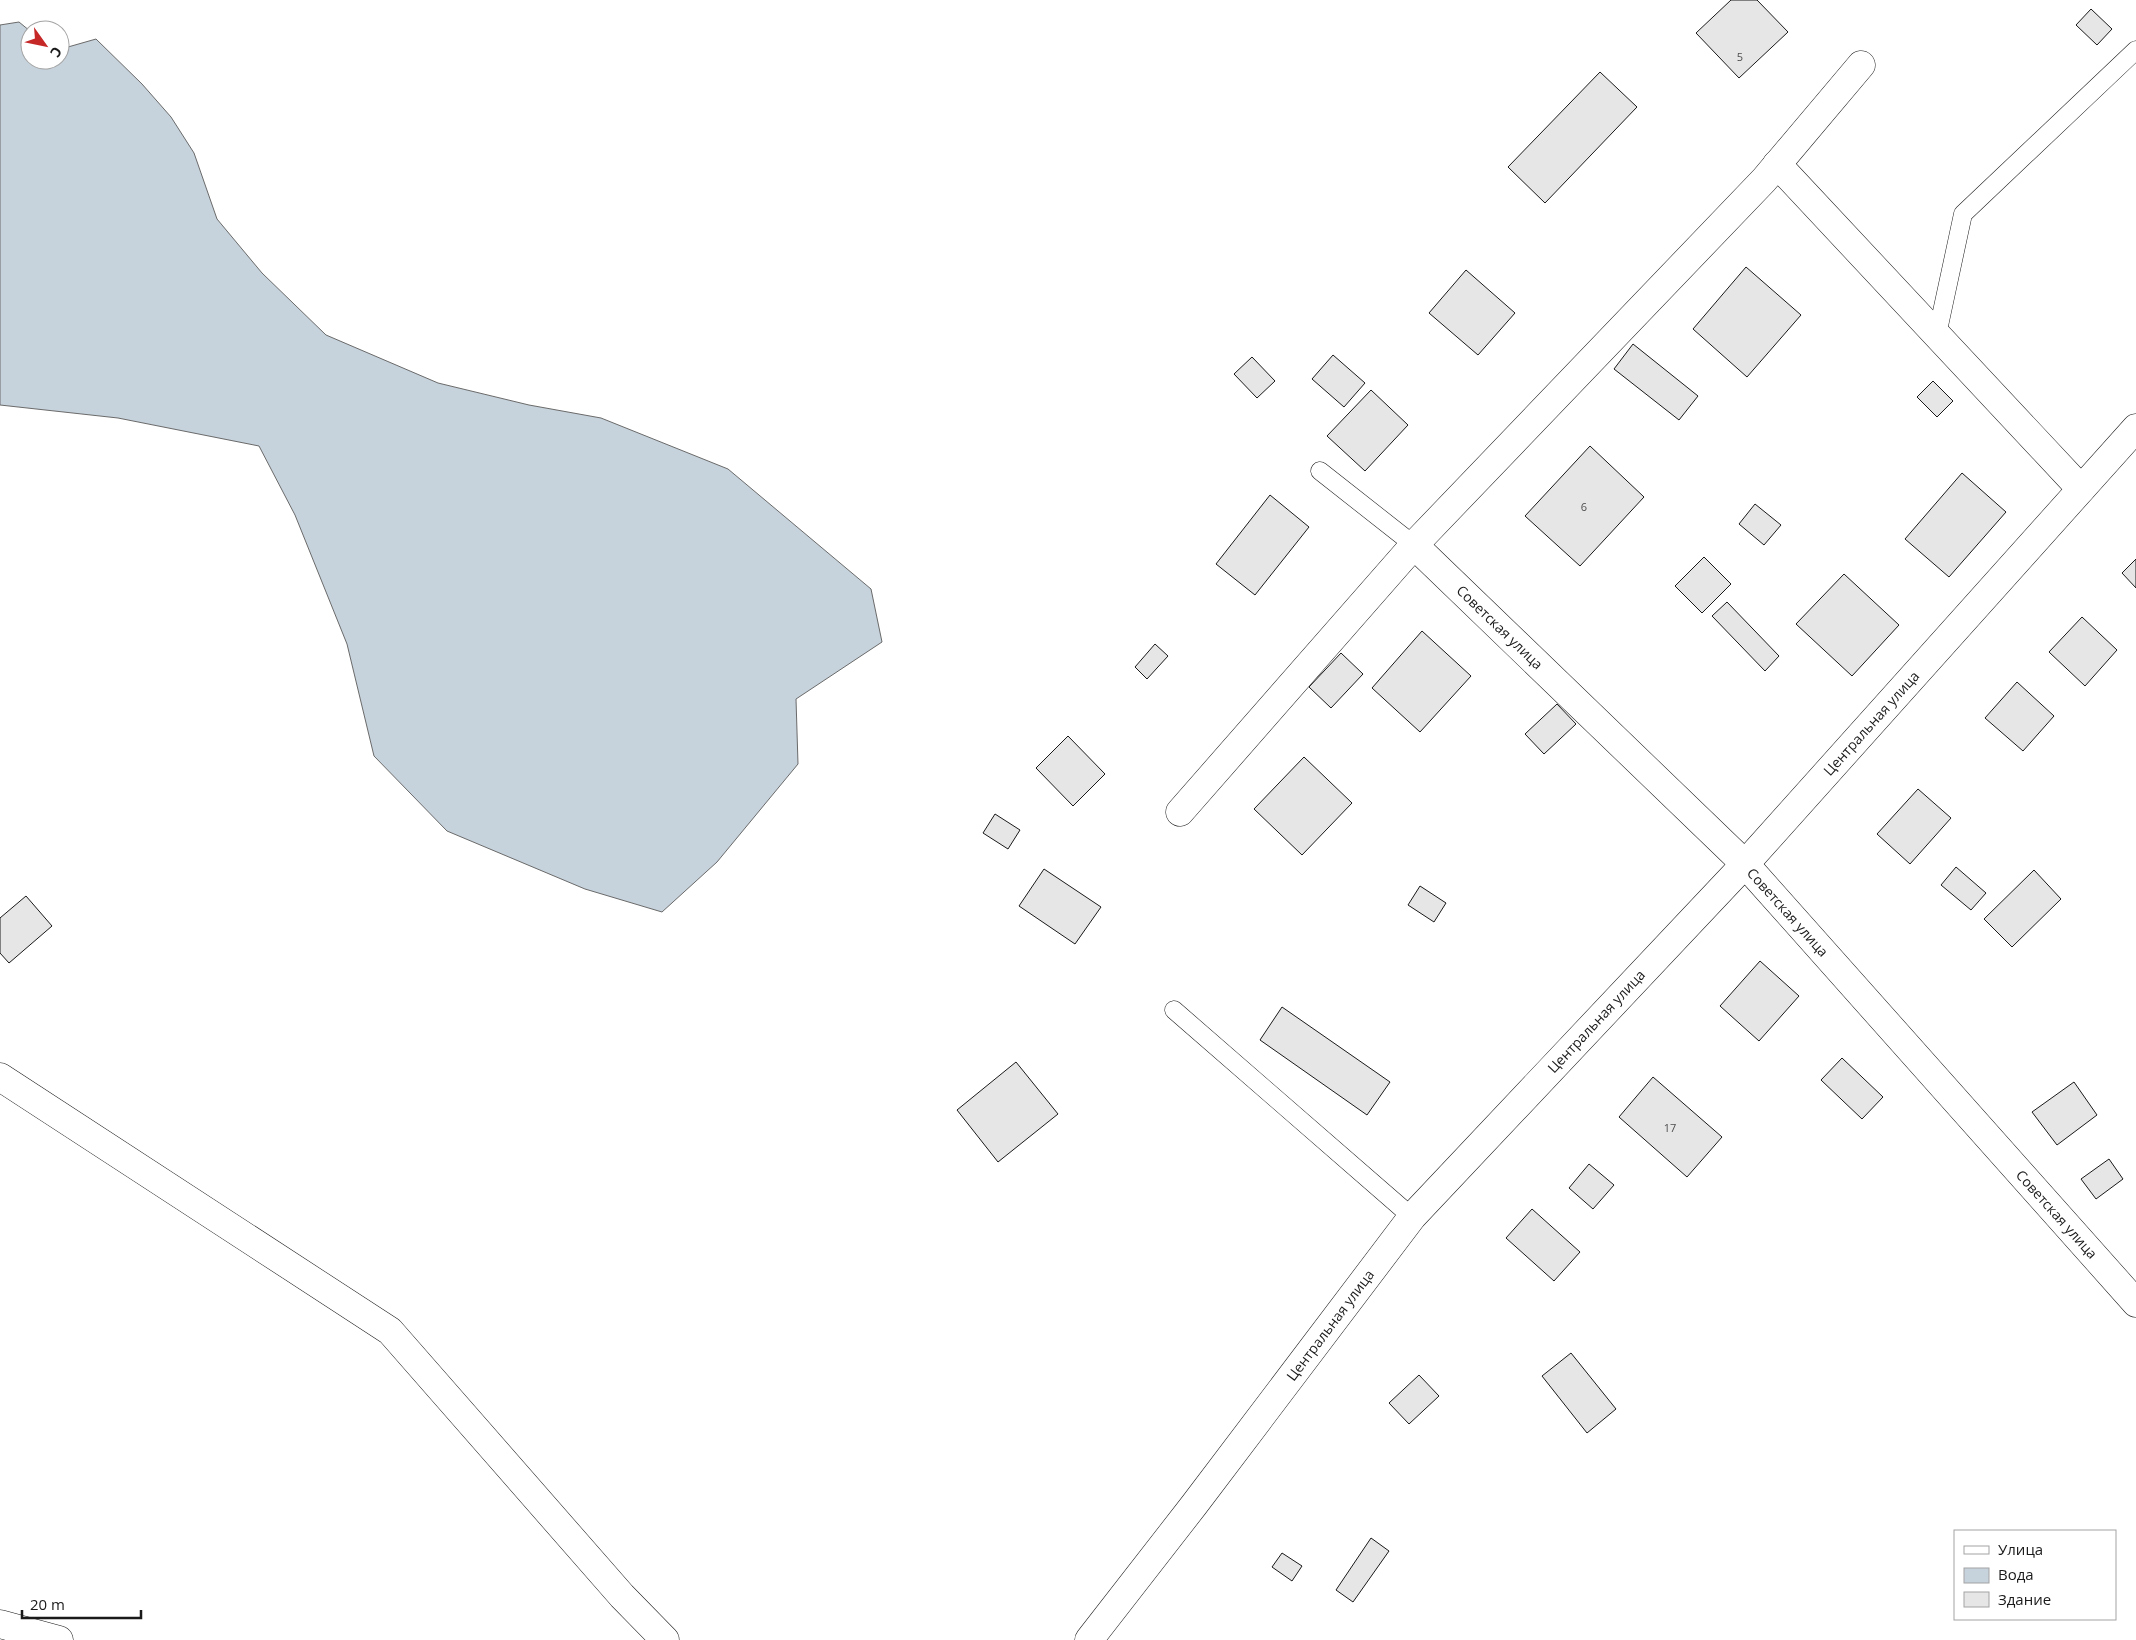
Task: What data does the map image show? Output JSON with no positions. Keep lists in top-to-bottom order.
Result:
{
  "streets": {
    "street": ["Советская улица", "Центральная улица"]
  },
  "crossings": [
    ["Советская улица", "Центральная улица"]
  ],
  "house_numbers": ["5", "6", "17"],
  "legend": ["Улица", "Вода", "Здание"],
  "scale_bar": "20 m",
  "north": "bottom right"
}
